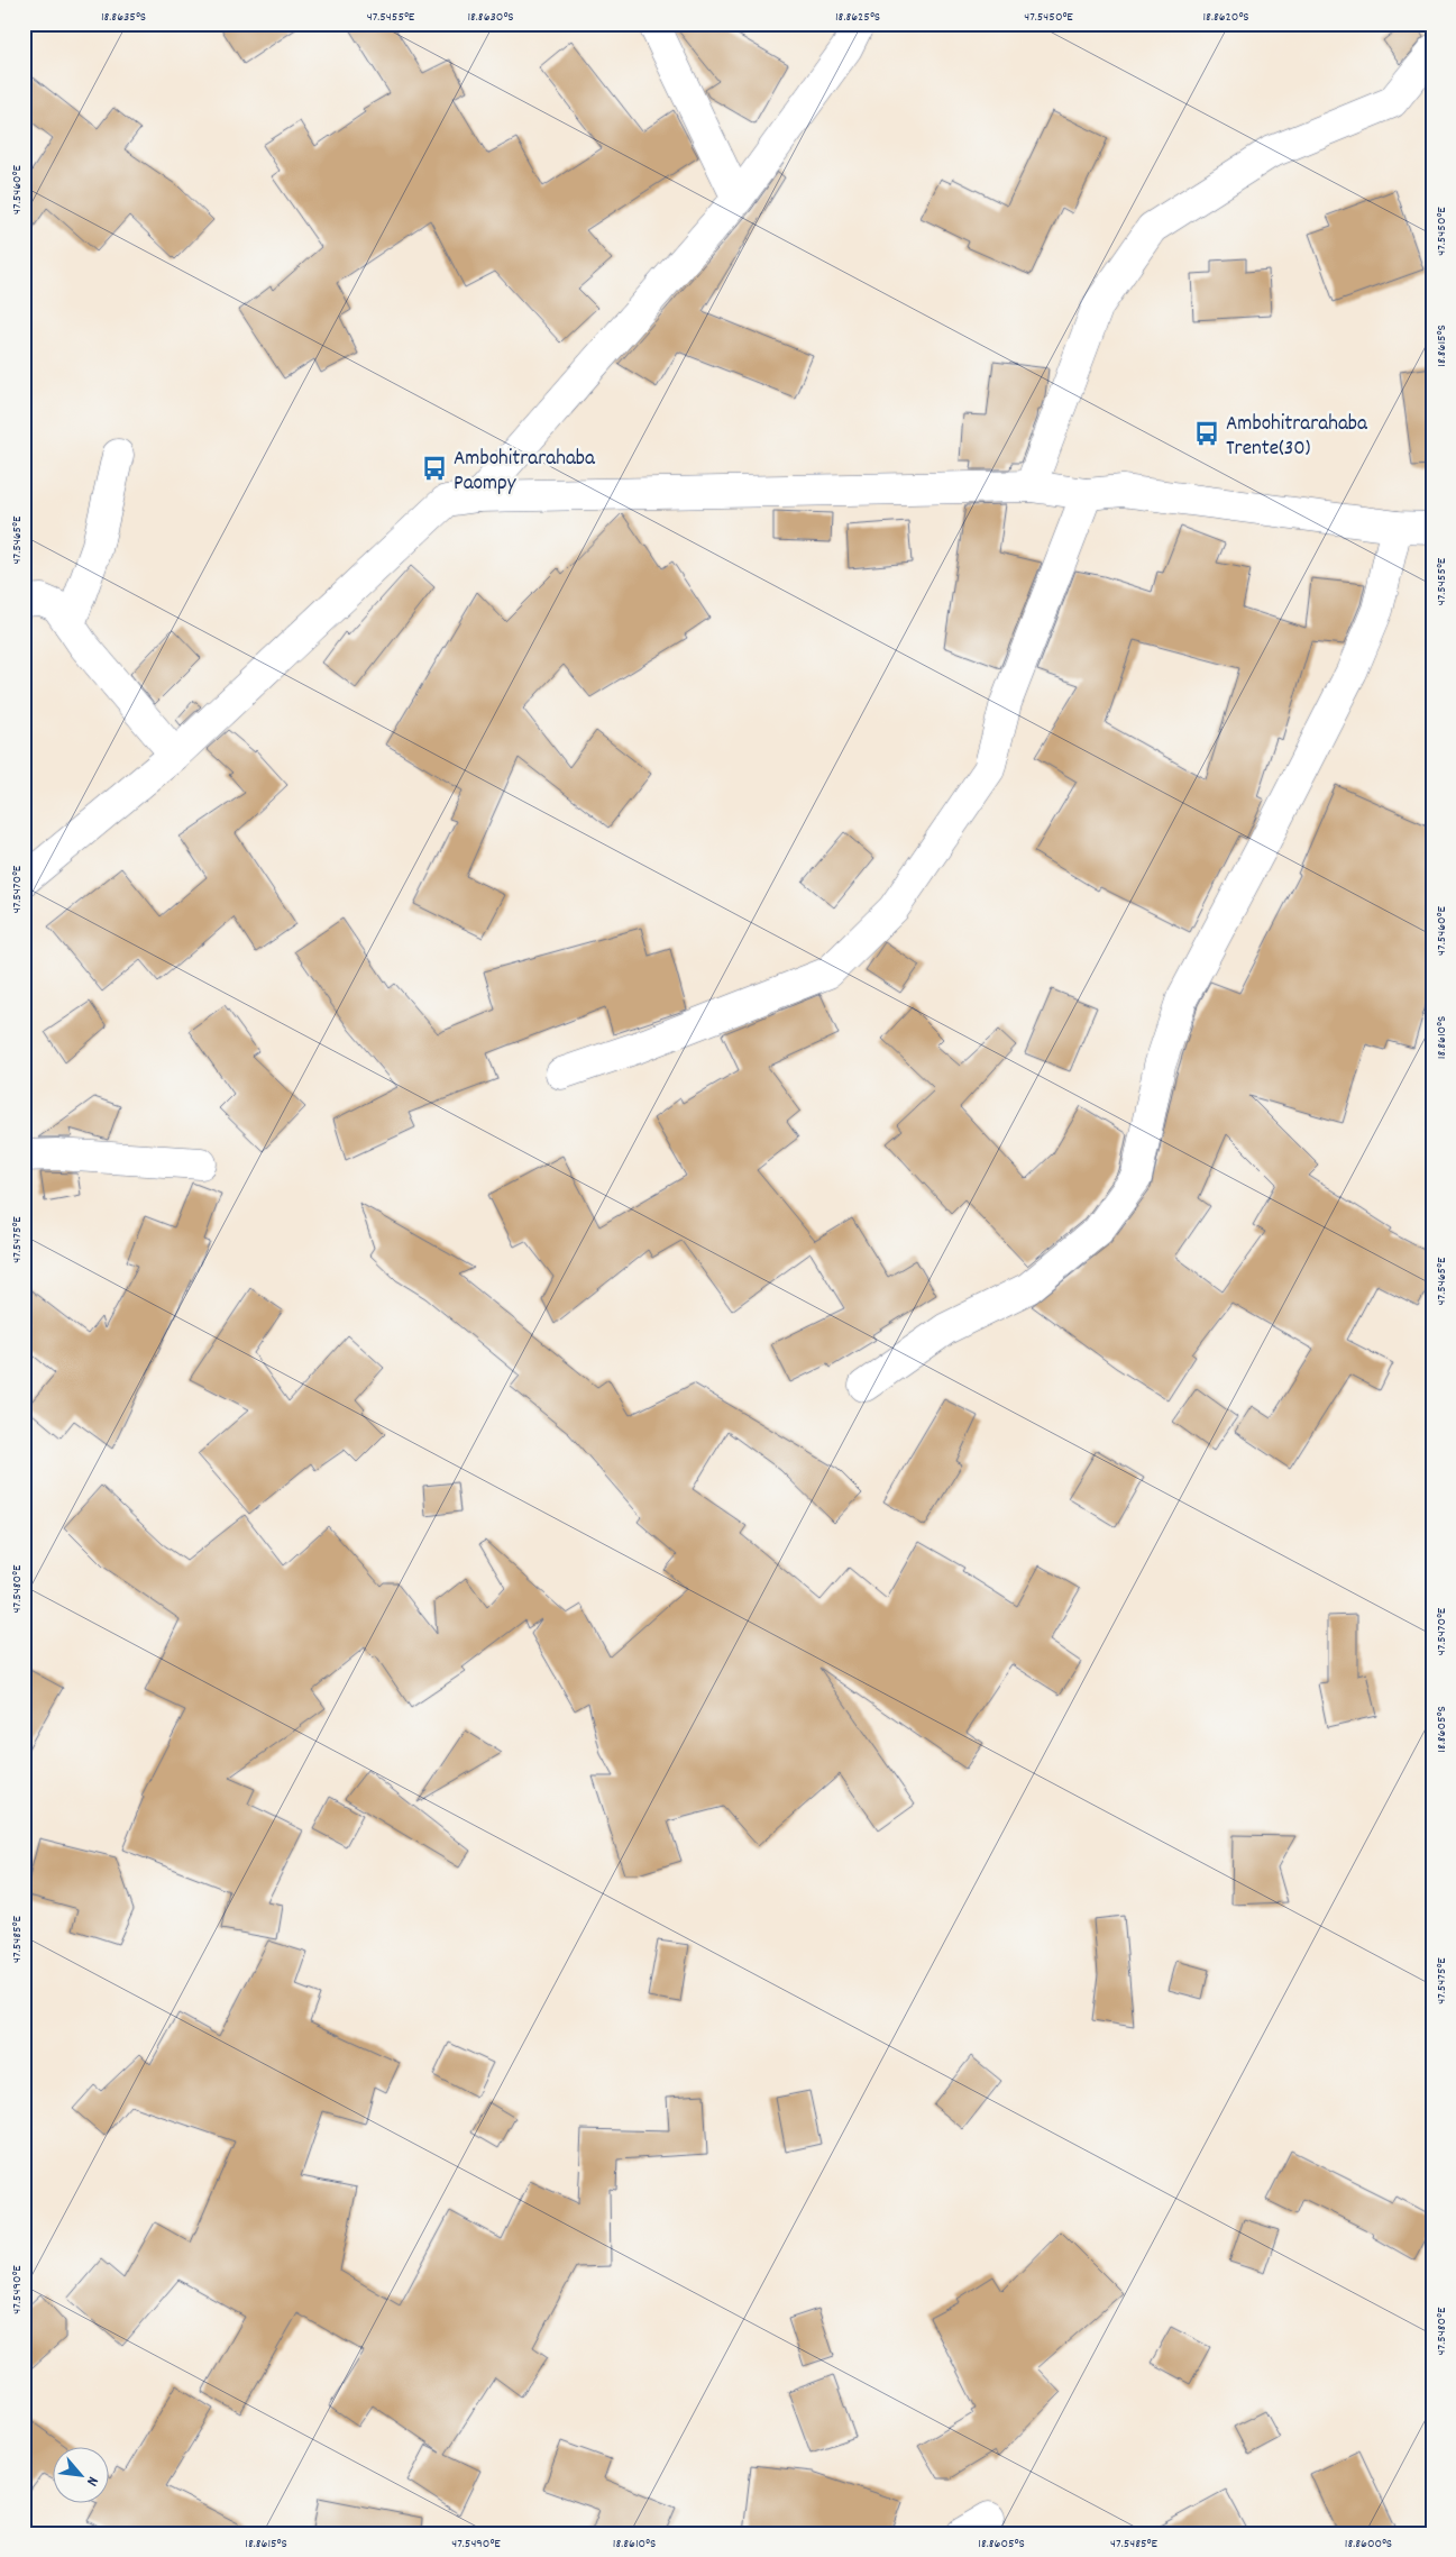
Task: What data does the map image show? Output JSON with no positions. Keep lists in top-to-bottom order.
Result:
{
  "places": {
    "bus stop": ["Ambohitrarahaba Trente(30)", "Ambohitrarahaba Paompy"]
  },
  "north": "bottom right",
  "coordinates": [
    "18.8635°S",
    "47.5455°E",
    "18.8630°S",
    "18.8625°S",
    "47.5450°E",
    "18.8620°S",
    "47.5460°E",
    "18.8615°S",
    "47.5465°E",
    "47.5470°E",
    "18.8610°S",
    "47.5475°E",
    "47.5480°E",
    "18.8605°S",
    "47.5485°E",
    "47.5490°E",
    "18.8600°S"
  ]
}
